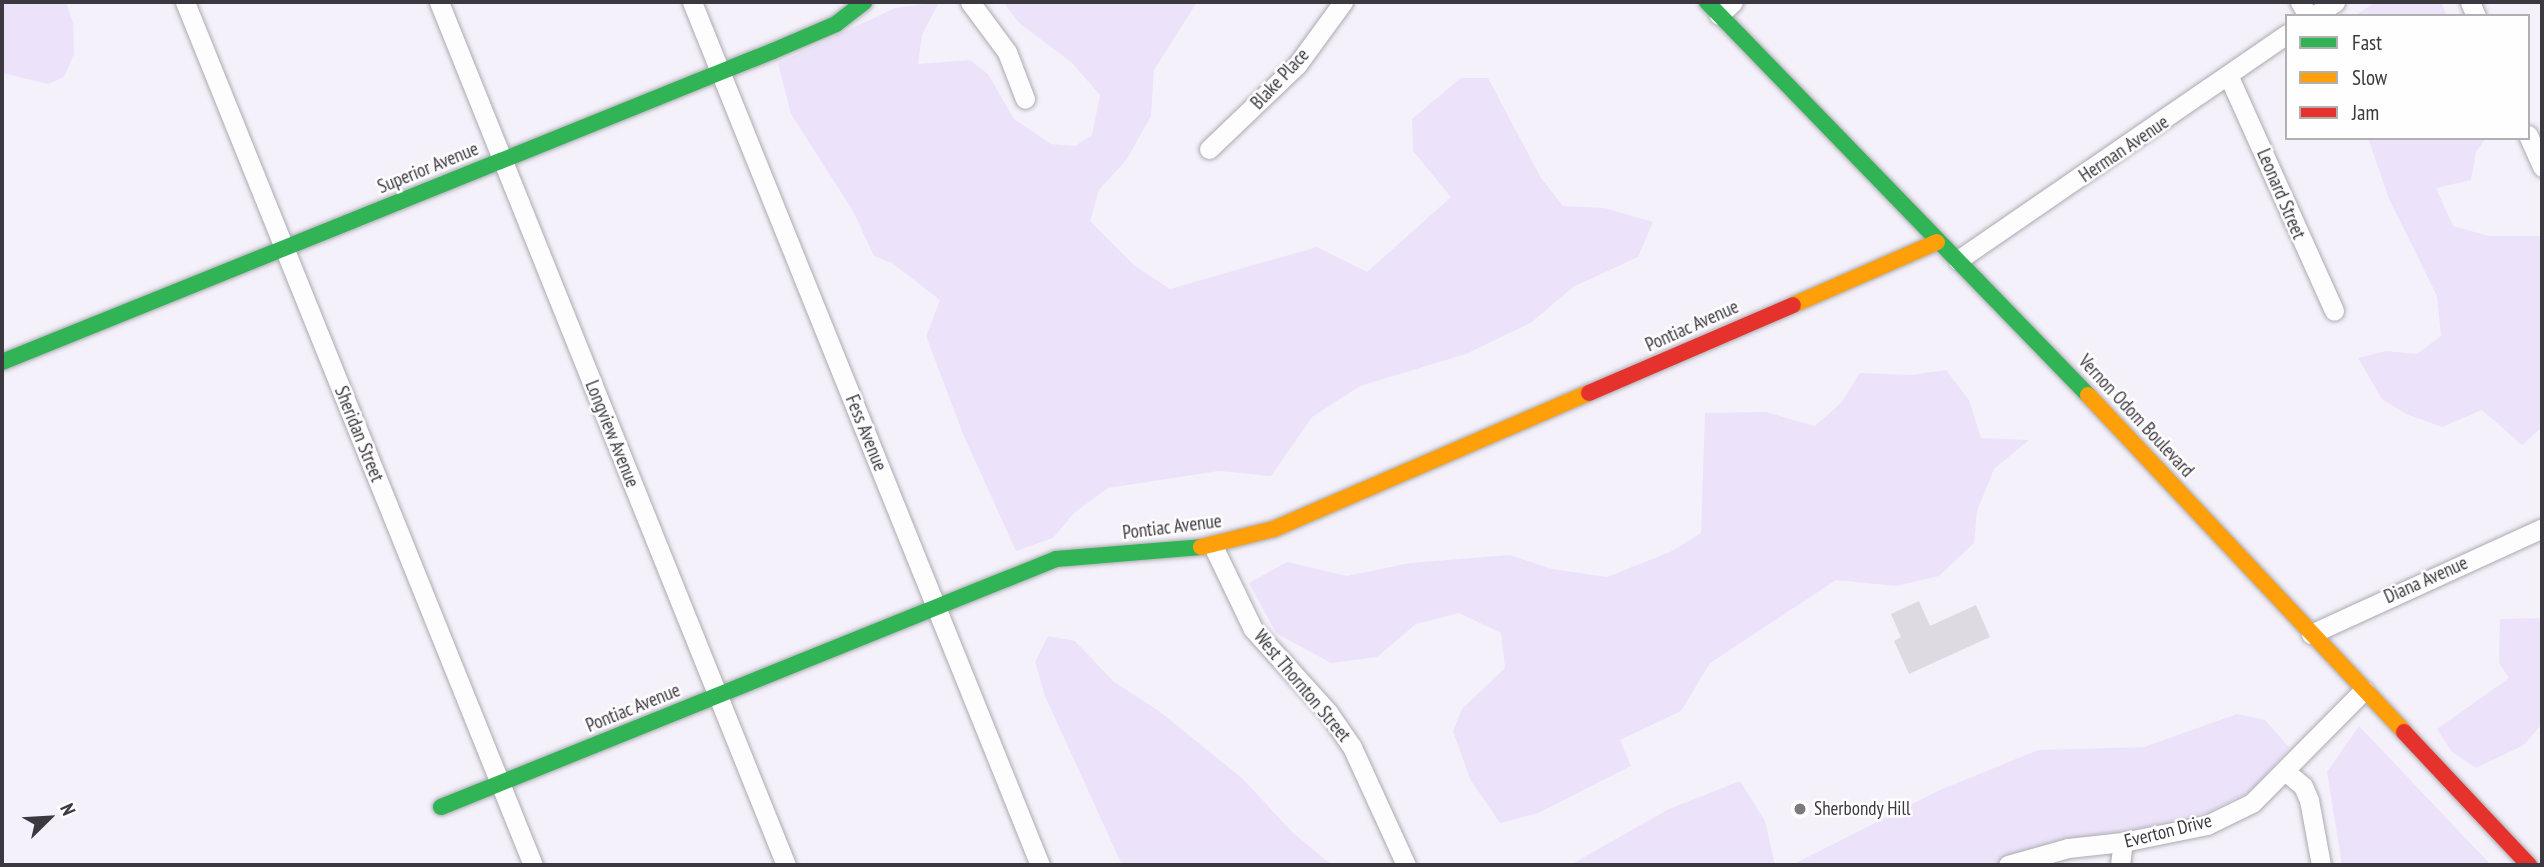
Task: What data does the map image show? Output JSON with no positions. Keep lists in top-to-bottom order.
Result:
{
  "streets": {
    "street": [
      "Blake Place",
      "Herman Avenue",
      "Superior Avenue",
      "Leonard Street",
      "Pontiac Avenue",
      "Vernon Odom Boulevard",
      "Fess Avenue",
      "Sheridan Street",
      "Longview Avenue",
      "Diana Avenue",
      "West Thornton Street",
      "Everton Drive"
    ]
  },
  "crossings": [
    ["Herman Avenue", "Leonard Street"],
    ["Herman Avenue", "Vernon Odom Boulevard"],
    ["Superior Avenue", "Fess Avenue"],
    ["Superior Avenue", "Sheridan Street"],
    ["Superior Avenue", "Longview Avenue"],
    ["Pontiac Avenue", "Vernon Odom Boulevard"],
    ["Pontiac Avenue", "Fess Avenue"],
    ["Pontiac Avenue", "Sheridan Street"],
    ["Pontiac Avenue", "Longview Avenue"],
    ["Pontiac Avenue", "West Thornton Street"],
    ["Vernon Odom Boulevard", "Diana Avenue"],
    ["Vernon Odom Boulevard", "Everton Drive"]
  ],
  "places": ["Sherbondy Hill"],
  "legend": ["Fast", "Slow", "Jam"],
  "north": "top right"
}
